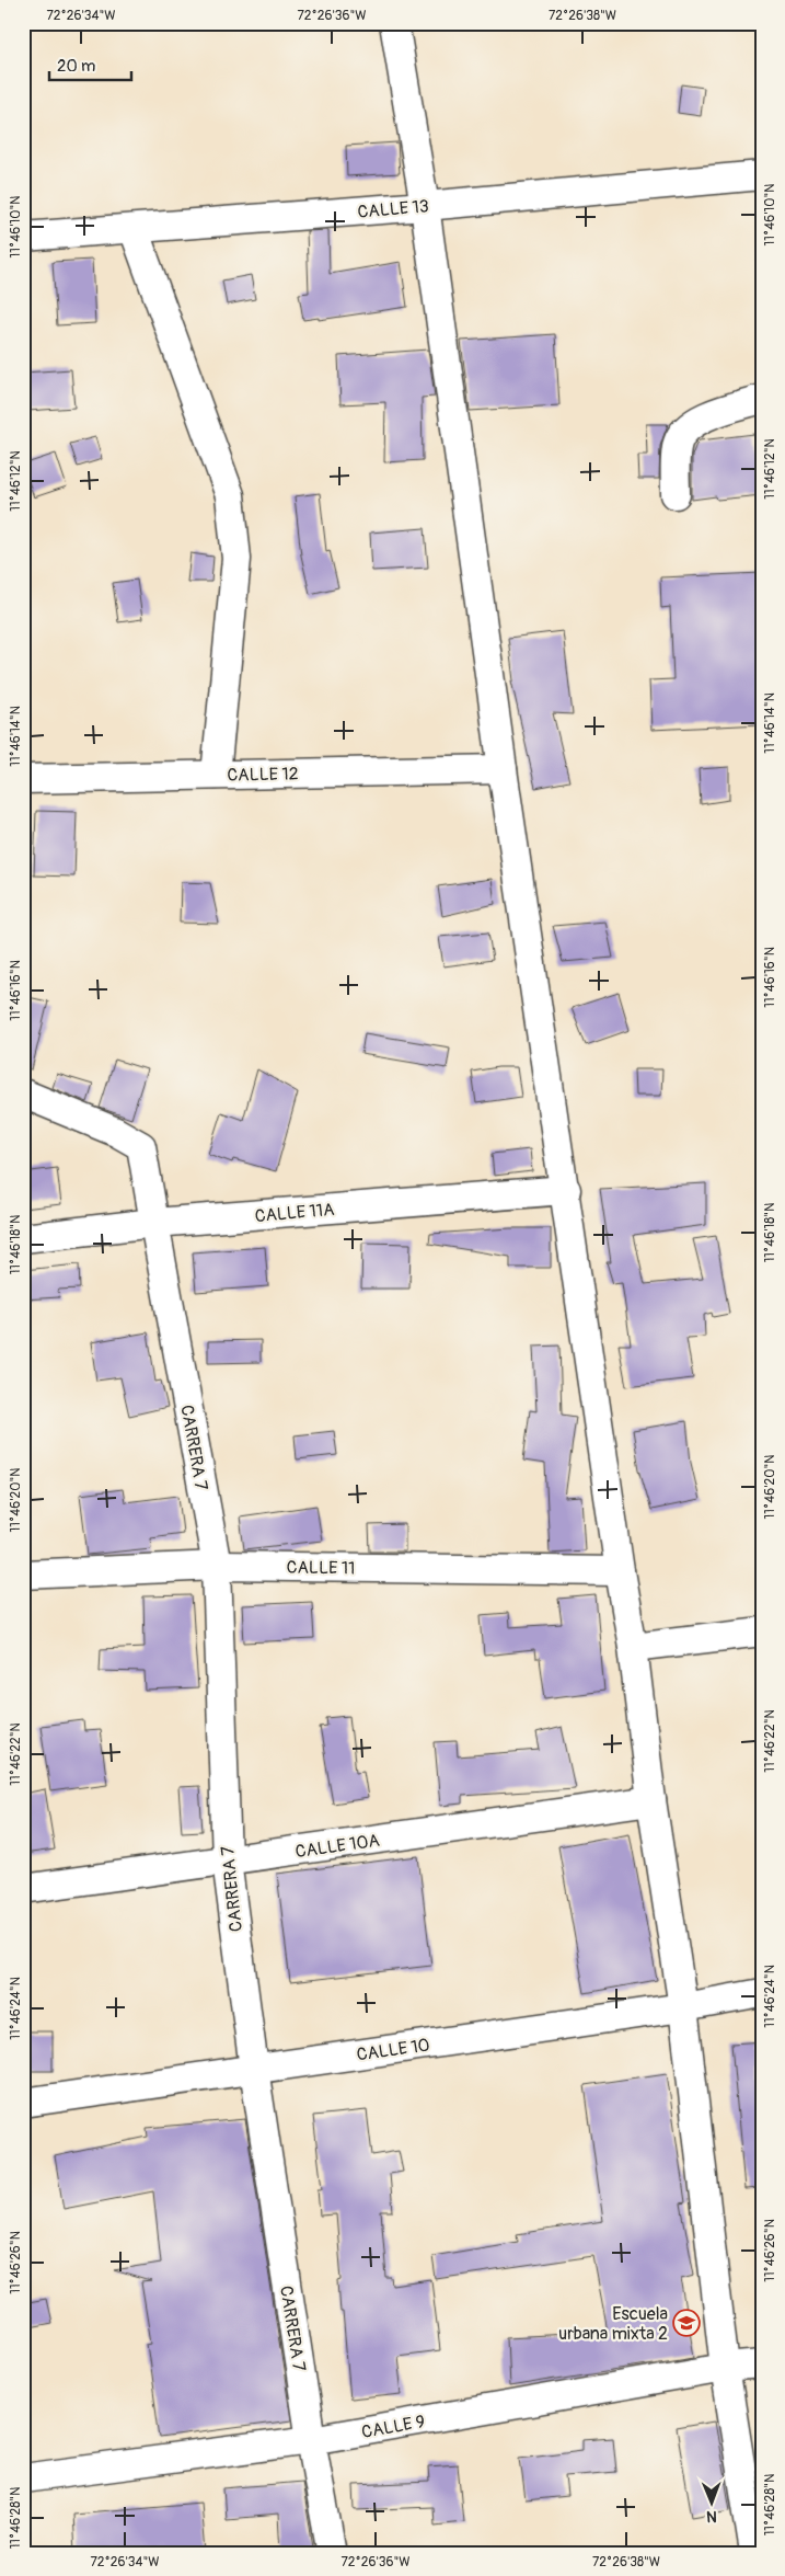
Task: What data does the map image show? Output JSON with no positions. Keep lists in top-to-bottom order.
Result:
{
  "streets": {
    "street": [
      "CALLE 13",
      "CALLE 12",
      "CALLE 11A",
      "CARRERA 7",
      "CALLE 11",
      "CALLE 10A",
      "CALLE 10",
      "CALLE 9"
    ]
  },
  "crossings": [
    ["CALLE 11A", "CARRERA 7"],
    ["CARRERA 7", "CALLE 11"],
    ["CARRERA 7", "CALLE 10A"],
    ["CARRERA 7", "CALLE 10"],
    ["CARRERA 7", "CALLE 9"]
  ],
  "places": {
    "school or university": ["Escuela urbana mixta 2"]
  },
  "scale_bar": "20 m",
  "north": "bottom",
  "coordinates": [
    "72°26'34\"W",
    "72°26'36\"W",
    "72°26'38\"W",
    "11°46'10\"N",
    "11°46'12\"N",
    "11°46'14\"N",
    "11°46'16\"N",
    "11°46'18\"N",
    "11°46'20\"N",
    "11°46'22\"N",
    "11°46'24\"N",
    "11°46'26\"N",
    "11°46'28\"N"
  ]
}
